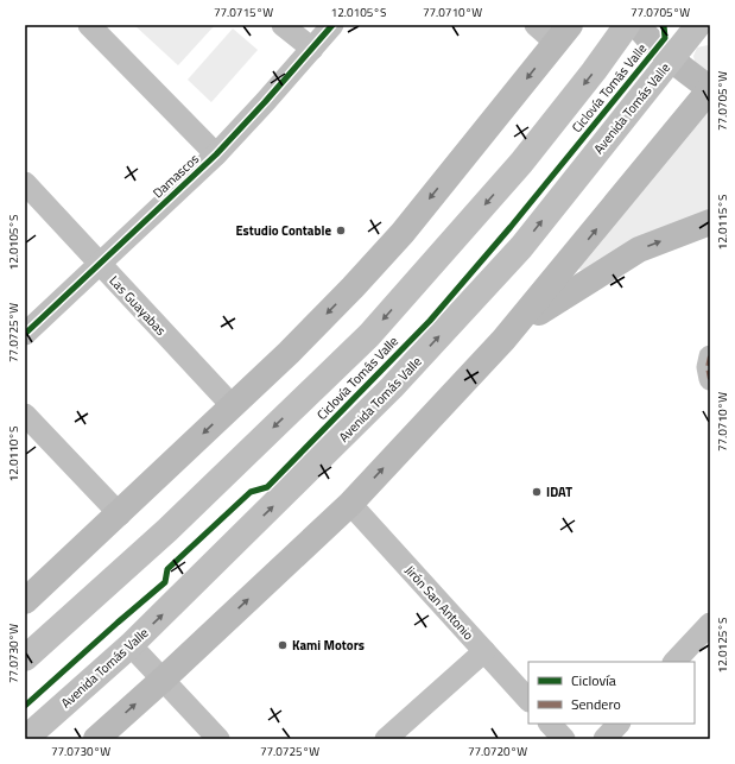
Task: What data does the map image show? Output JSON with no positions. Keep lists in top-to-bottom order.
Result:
{
  "streets": {
    "main road": ["Avenida Tomás Valle"],
    "street": ["Damascos", "Las Guayabas", "Jirón San Antonio"],
    "cycle path": ["Ciclovía Tomás Valle"]
  },
  "crossings": [
    ["Damascos", "Las Guayabas"]
  ],
  "places": ["Estudio Contable", "IDAT", "Kami Motors"],
  "legend": ["Ciclovía", "Sendero"],
  "coordinates": [
    "77.0715°W",
    "12.0105°S",
    "77.0710°W",
    "77.0705°W",
    "12.0115°S",
    "77.0725°W",
    "12.0110°S",
    "12.0125°S",
    "77.0730°W",
    "77.0720°W"
  ]
}
